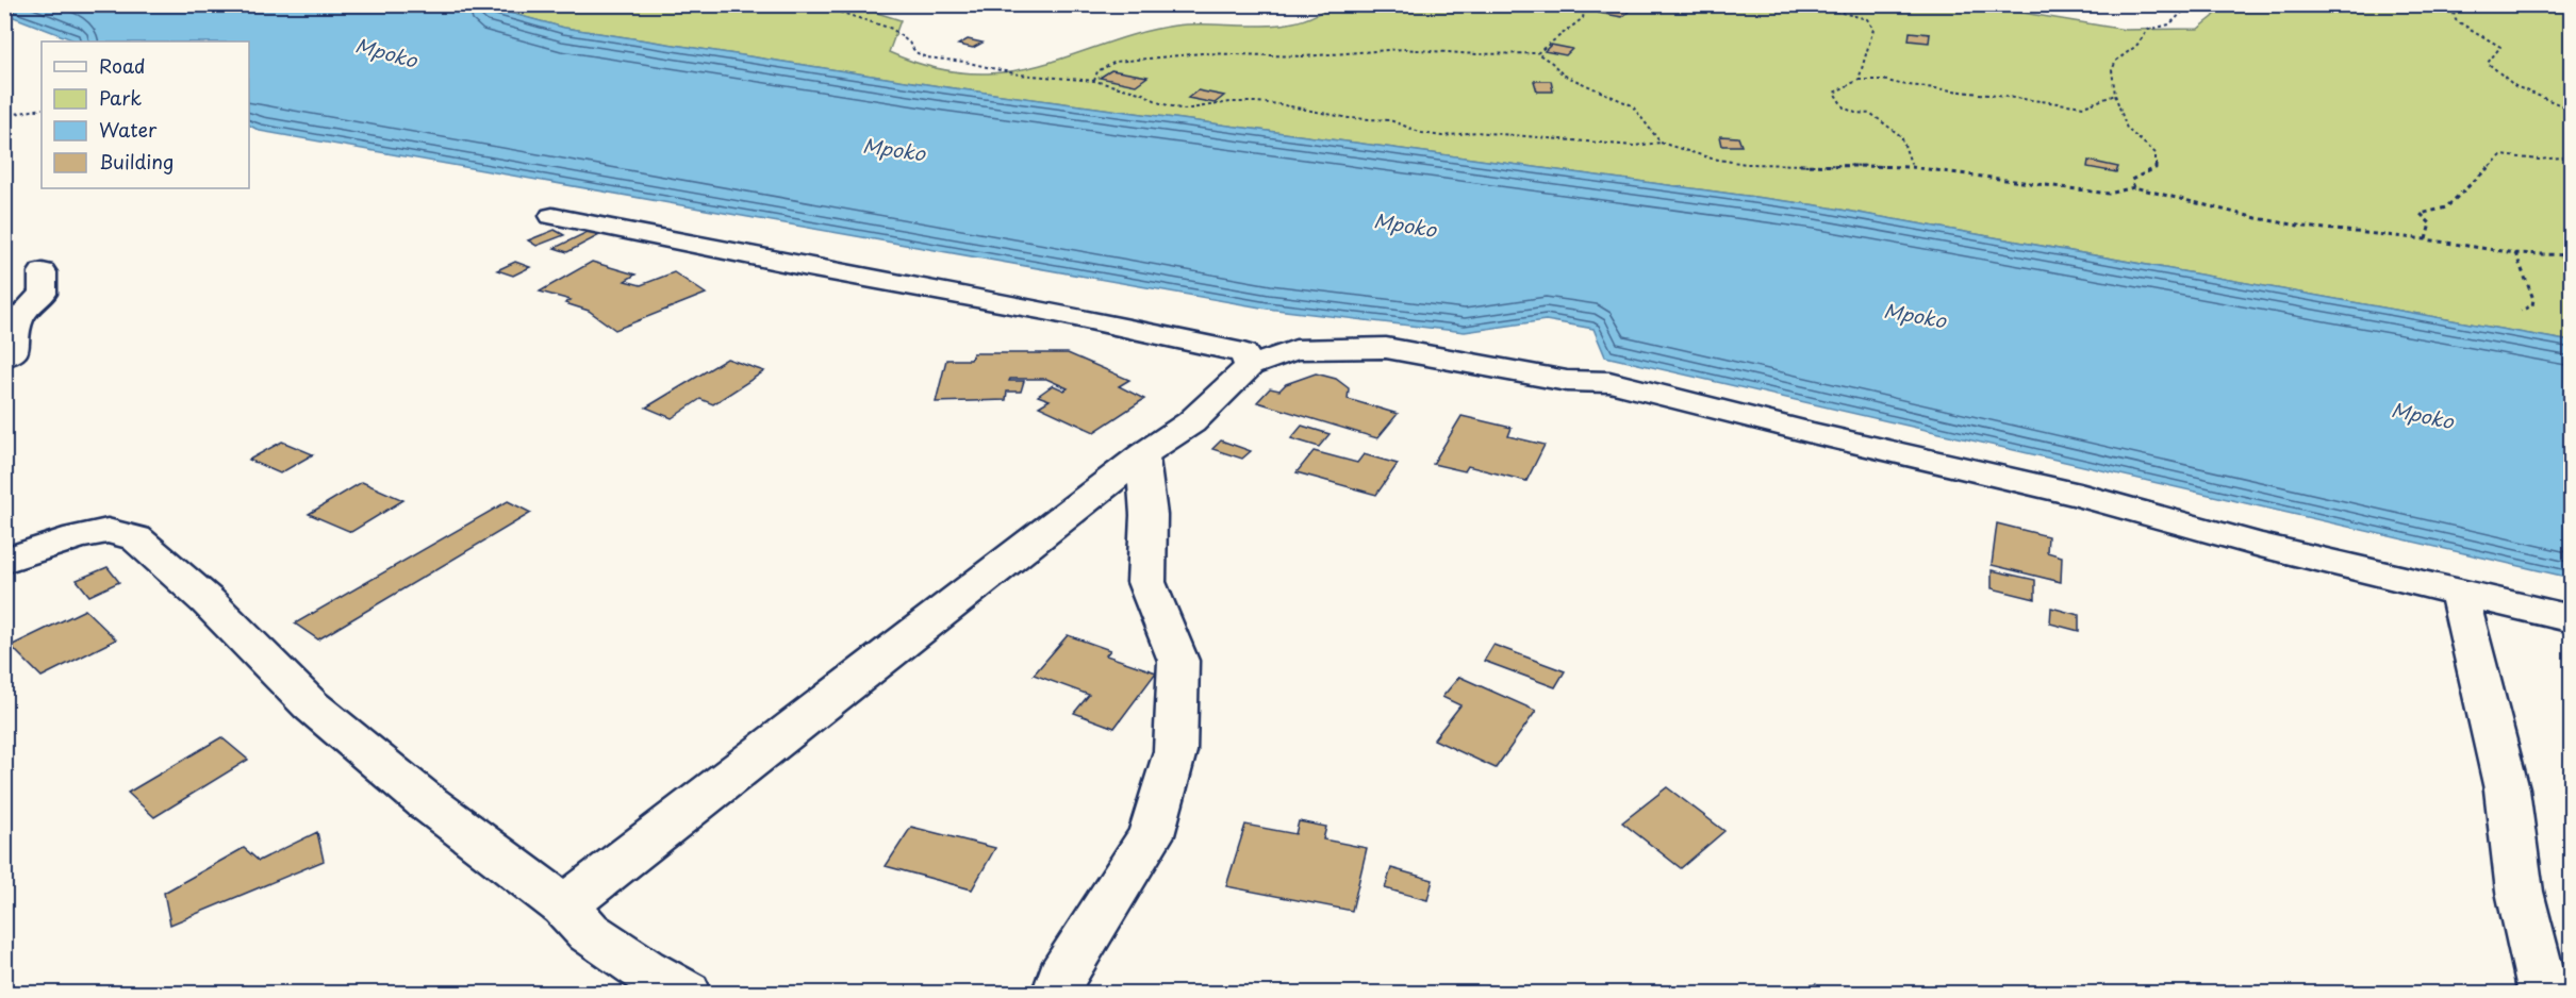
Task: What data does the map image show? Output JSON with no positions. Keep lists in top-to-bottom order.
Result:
{
  "water": ["Mpoko"],
  "legend": [
    "Road",
    "Park",
    "Water",
    "Building"
  ]
}
